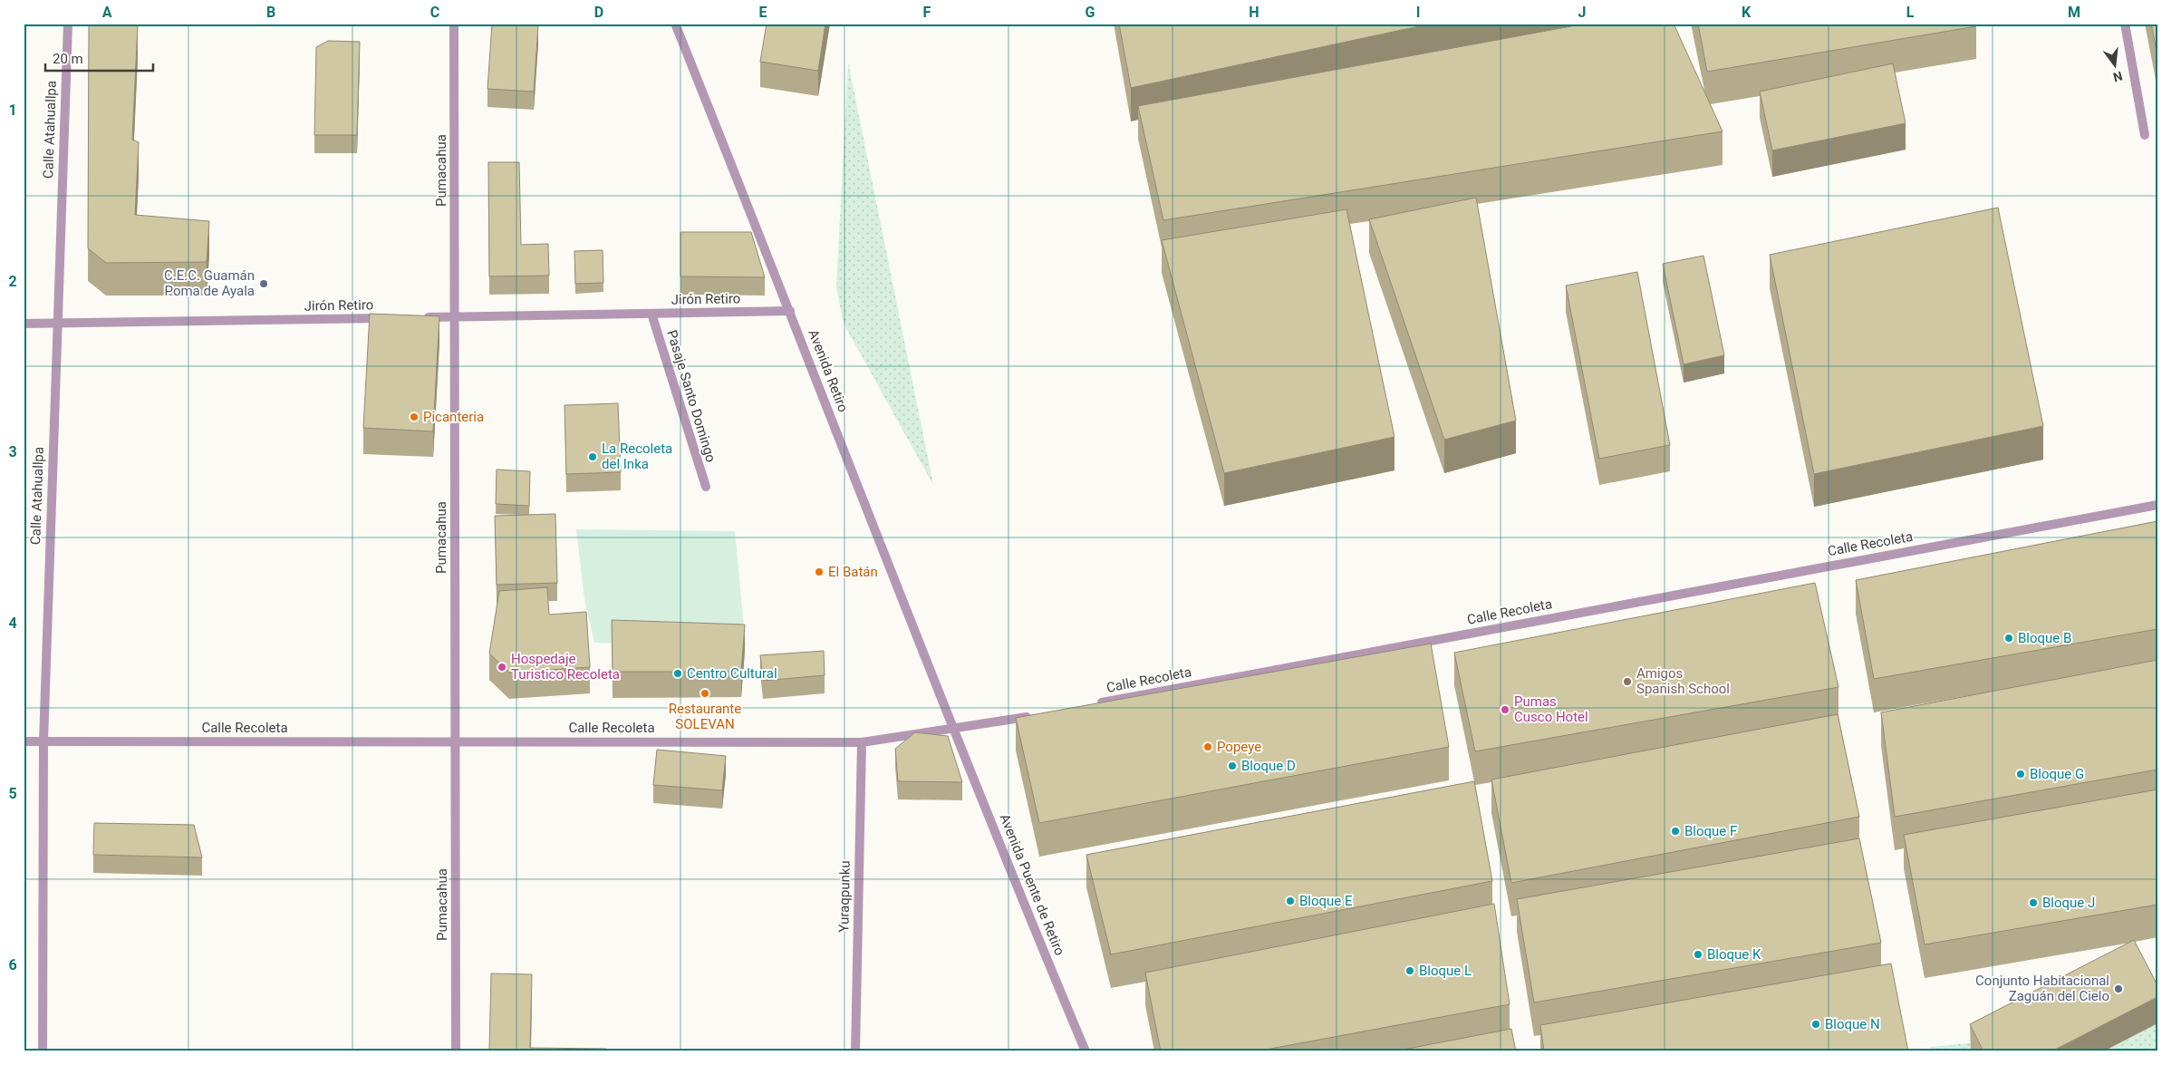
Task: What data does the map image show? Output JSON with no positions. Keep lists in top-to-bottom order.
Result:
{
  "streets": {
    "street": [
      "Calle Atahuallpa",
      "Pumacahua",
      "Jirón Retiro",
      "Avenida Retiro",
      "Pasaje Santo Domingo",
      "Calle Recoleta",
      "Avenida Puente de Retiro",
      "Yuraqpunku"
    ]
  },
  "crossings": [
    ["Calle Atahuallpa", "Jirón Retiro"],
    ["Calle Atahuallpa", "Calle Recoleta"],
    ["Pumacahua", "Jirón Retiro"],
    ["Pumacahua", "Calle Recoleta"],
    ["Jirón Retiro", "Avenida Retiro"],
    ["Jirón Retiro", "Pasaje Santo Domingo"],
    ["Avenida Retiro", "Calle Recoleta"],
    ["Avenida Retiro", "Avenida Puente de Retiro"],
    ["Calle Recoleta", "Avenida Puente de Retiro"],
    ["Calle Recoleta", "Yuraqpunku"]
  ],
  "places": [
    "C.E.C. Guamán Poma de Ayala",
    "Picanteria",
    "La Recoleta del Inka",
    "El Batán",
    "Bloque B",
    "Hospedaje Turistico Recoleta",
    "Centro Cultural",
    "Amigos Spanish School",
    "Restaurante SOLEVAN",
    "Pumas Cusco Hotel",
    "Popeye",
    "Bloque D",
    "Bloque G",
    "Bloque F",
    "Bloque E",
    "Bloque J",
    "Bloque K",
    "Bloque L",
    "Conjunto Habitacional Zaguán del Cielo",
    "Bloque N"
  ],
  "scale_bar": "20 m",
  "north": "bottom",
  "grid": {
    "columns": [
      "A",
      "B",
      "C",
      "D",
      "E",
      "F",
      "G",
      "H",
      "I",
      "J",
      "K",
      "L",
      "M"
    ],
    "rows": [
      "1",
      "2",
      "3",
      "4",
      "5",
      "6"
    ]
  }
}
